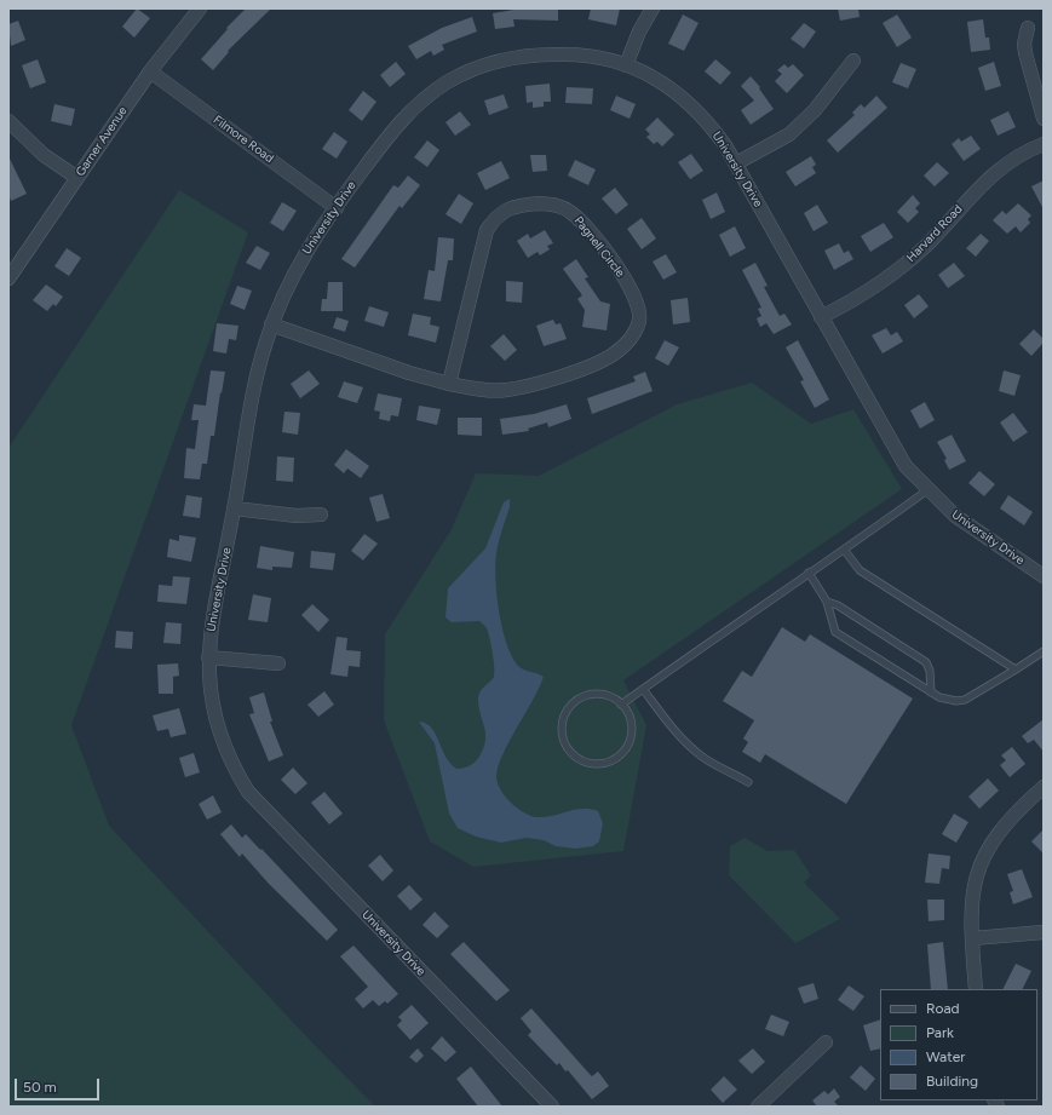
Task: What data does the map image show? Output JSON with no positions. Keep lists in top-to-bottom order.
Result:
{
  "streets": {
    "street": [
      "Filmore Road",
      "Garner Avenue",
      "University Drive",
      "Harvard Road",
      "Pagnell Circle"
    ]
  },
  "crossings": [
    ["Filmore Road", "Garner Avenue"],
    ["Filmore Road", "University Drive"],
    ["University Drive", "Harvard Road"],
    ["University Drive", "Pagnell Circle"]
  ],
  "legend": [
    "Road",
    "Park",
    "Water",
    "Building"
  ],
  "scale_bar": "50 m"
}
